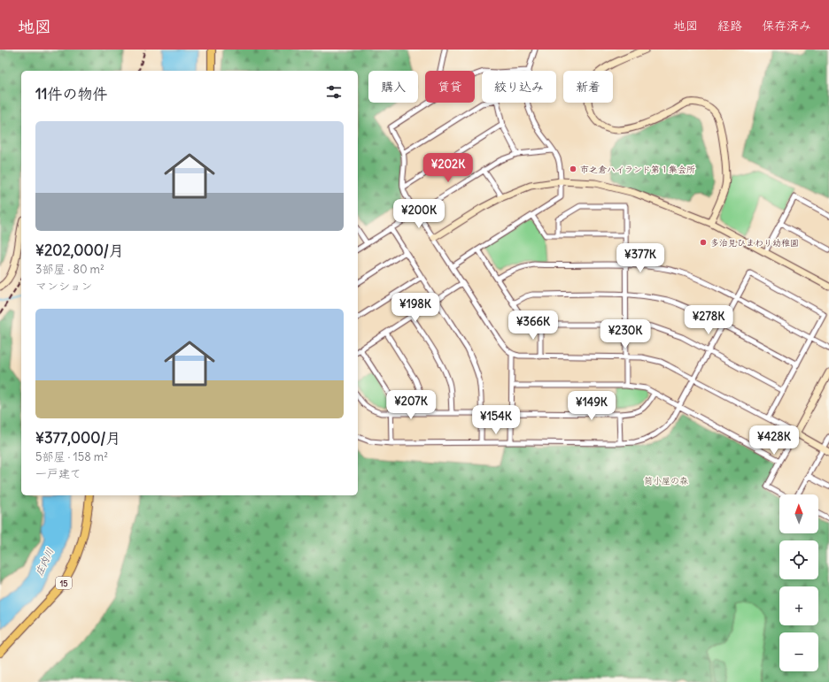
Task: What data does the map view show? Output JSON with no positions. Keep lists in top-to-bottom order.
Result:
{
  "streets": {
    "main road": ["15"]
  },
  "water": ["庄内川"],
  "parks": ["筒小屋の森"],
  "places": ["市之倉ハイランド第１集会所", "多治見ひまわり幼稚園"],
  "north": "top",
  "page": {
    "header": "地図",
    "nav": ["地図", "経路", "保存済み"],
    "chip": [
      "購入",
      "賃貸",
      "絞り込み",
      "新着"
    ],
    "heading": "11件の物件",
    "list": [
      {
        "name": "¥202,000/月",
        "note": "3部屋 · 80 m² · マンション"
      },
      {
        "name": "¥377,000/月",
        "note": "5部屋 · 158 m² · 一戸建て"
      }
    ],
    "price": [
      "¥202K",
      "¥200K",
      "¥377K",
      "¥198K",
      "¥278K",
      "¥366K",
      "¥230K",
      "¥207K",
      "¥149K",
      "¥154K",
      "¥428K"
    ],
    "map_buttons": ["+", "−"]
  }
}
